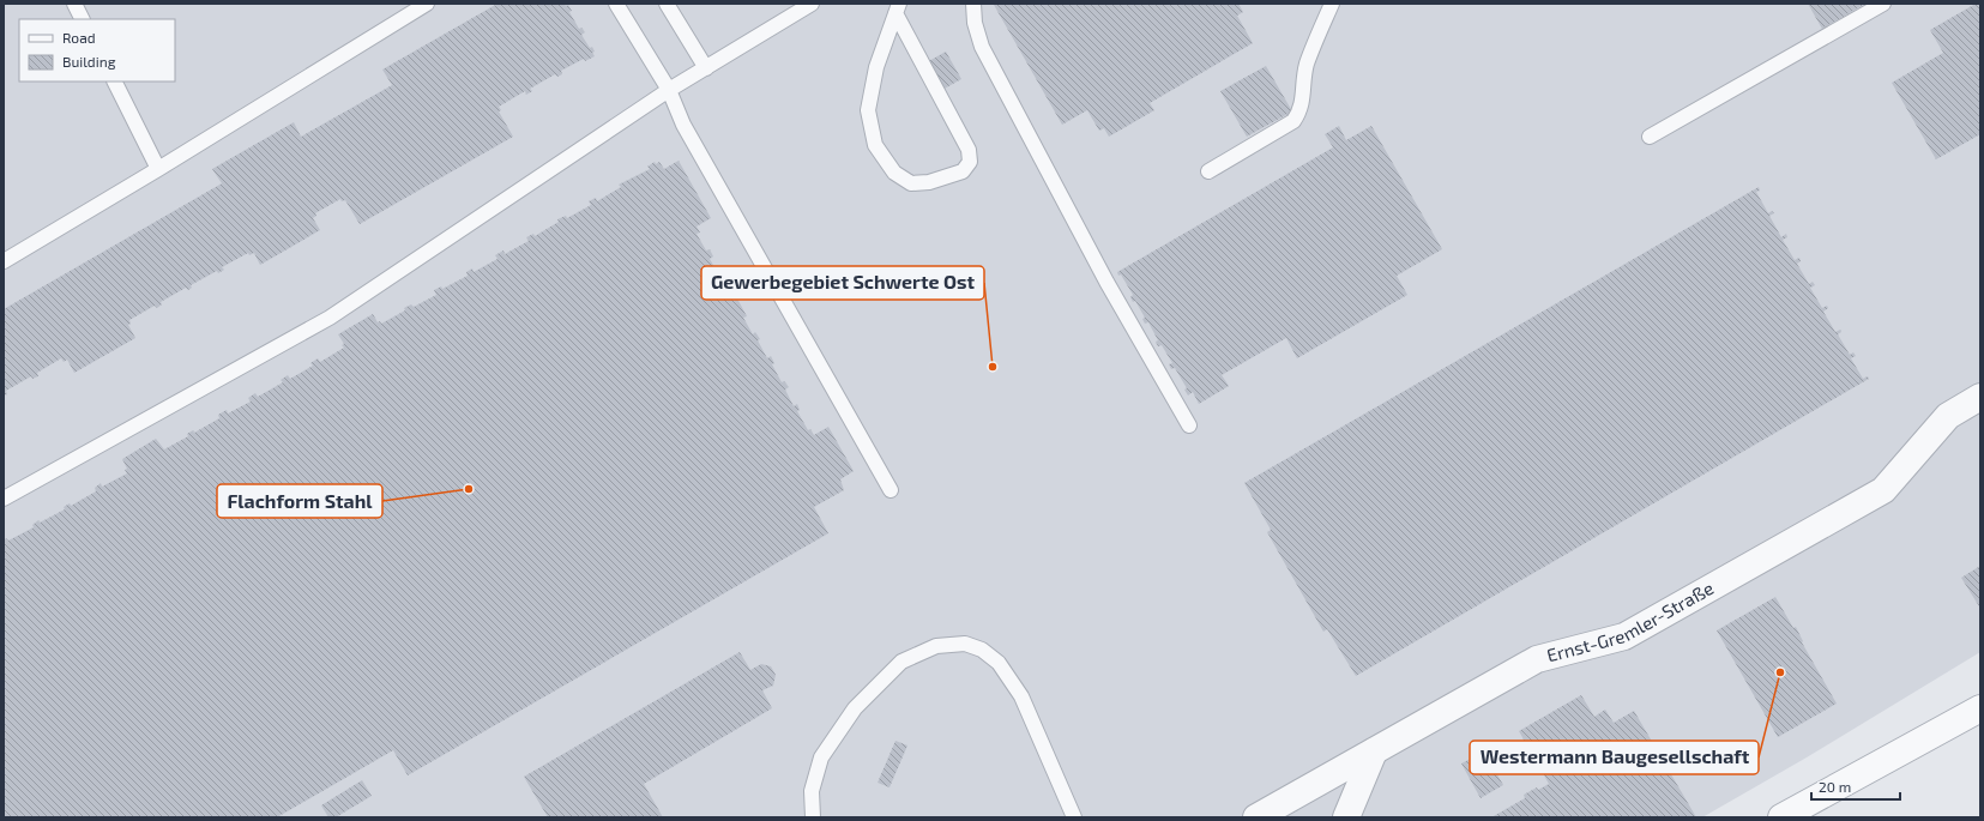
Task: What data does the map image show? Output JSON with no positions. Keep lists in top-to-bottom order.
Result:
{
  "streets": {
    "street": ["Ernst-Gremler-Straße"]
  },
  "places": ["Gewerbegebiet Schwerte Ost", "Flachform Stahl", "Westermann Baugesellschaft"],
  "legend": ["Road", "Building"],
  "scale_bar": "20 m"
}
